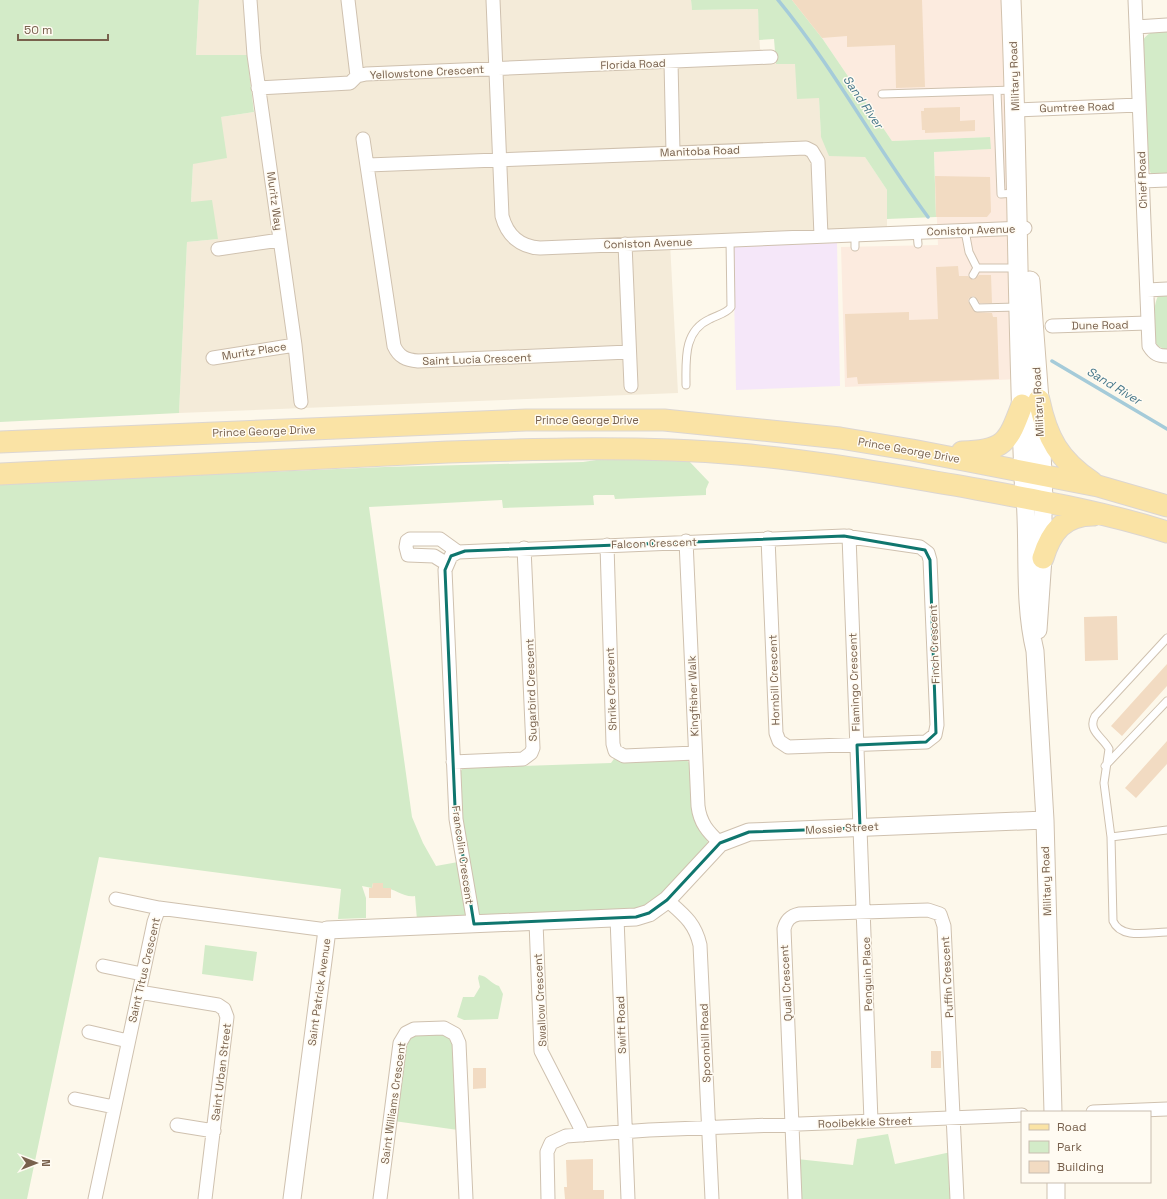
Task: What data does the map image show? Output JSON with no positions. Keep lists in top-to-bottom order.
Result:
{
  "streets": {
    "main road": ["Military Road", "Prince George Drive"],
    "street": [
      "Florida Road",
      "Yellowstone Crescent",
      "Gumtree Road",
      "Manitoba Road",
      "Chief Road",
      "Muritz Way",
      "Coniston Avenue",
      "Dune Road",
      "Muritz Place",
      "Saint Lucia Crescent",
      "Falcon Crescent",
      "Finch Crescent",
      "Hornbill Crescent",
      "Flamingo Crescent",
      "Shrike Crescent",
      "Sugarbird Crescent",
      "Kingfisher Walk",
      "Mossie Street",
      "Francolin Crescent",
      "Saint Titus Crescent",
      "Penguin Place",
      "Puffin Crescent",
      "Quail Crescent",
      "Saint Patrick Avenue",
      "Swallow Crescent",
      "Swift Road",
      "Spoonbill Road",
      "Saint Urban Street",
      "Saint Williams Crescent",
      "Rooibekkie Street"
    ]
  },
  "crossings": [
    ["Florida Road", "Yellowstone Crescent"],
    ["Florida Road", "Coniston Avenue"],
    ["Yellowstone Crescent", "Muritz Way"],
    ["Yellowstone Crescent", "Coniston Avenue"],
    ["Military Road", "Gumtree Road"],
    ["Military Road", "Coniston Avenue"],
    ["Military Road", "Prince George Drive"],
    ["Military Road", "Mossie Street"],
    ["Gumtree Road", "Chief Road"],
    ["Manitoba Road", "Coniston Avenue"],
    ["Chief Road", "Dune Road"],
    ["Muritz Way", "Muritz Place"],
    ["Falcon Crescent", "Finch Crescent"],
    ["Falcon Crescent", "Hornbill Crescent"],
    ["Falcon Crescent", "Flamingo Crescent"],
    ["Falcon Crescent", "Shrike Crescent"],
    ["Falcon Crescent", "Sugarbird Crescent"],
    ["Falcon Crescent", "Kingfisher Walk"],
    ["Finch Crescent", "Hornbill Crescent"],
    ["Finch Crescent", "Flamingo Crescent"],
    ["Hornbill Crescent", "Flamingo Crescent"],
    ["Flamingo Crescent", "Mossie Street"],
    ["Flamingo Crescent", "Penguin Place"],
    ["Shrike Crescent", "Kingfisher Walk"],
    ["Sugarbird Crescent", "Francolin Crescent"],
    ["Kingfisher Walk", "Mossie Street"],
    ["Mossie Street", "Penguin Place"],
    ["Mossie Street", "Spoonbill Road"],
    ["Francolin Crescent", "Saint Patrick Avenue"],
    ["Saint Titus Crescent", "Saint Patrick Avenue"],
    ["Saint Titus Crescent", "Saint Urban Street"],
    ["Penguin Place", "Puffin Crescent"],
    ["Penguin Place", "Quail Crescent"],
    ["Penguin Place", "Rooibekkie Street"],
    ["Puffin Crescent", "Quail Crescent"],
    ["Puffin Crescent", "Rooibekkie Street"],
    ["Quail Crescent", "Rooibekkie Street"],
    ["Spoonbill Road", "Rooibekkie Street"]
  ],
  "water": ["Sand River"],
  "legend": ["Road", "Park", "Building"],
  "scale_bar": "50 m",
  "north": "right"
}
